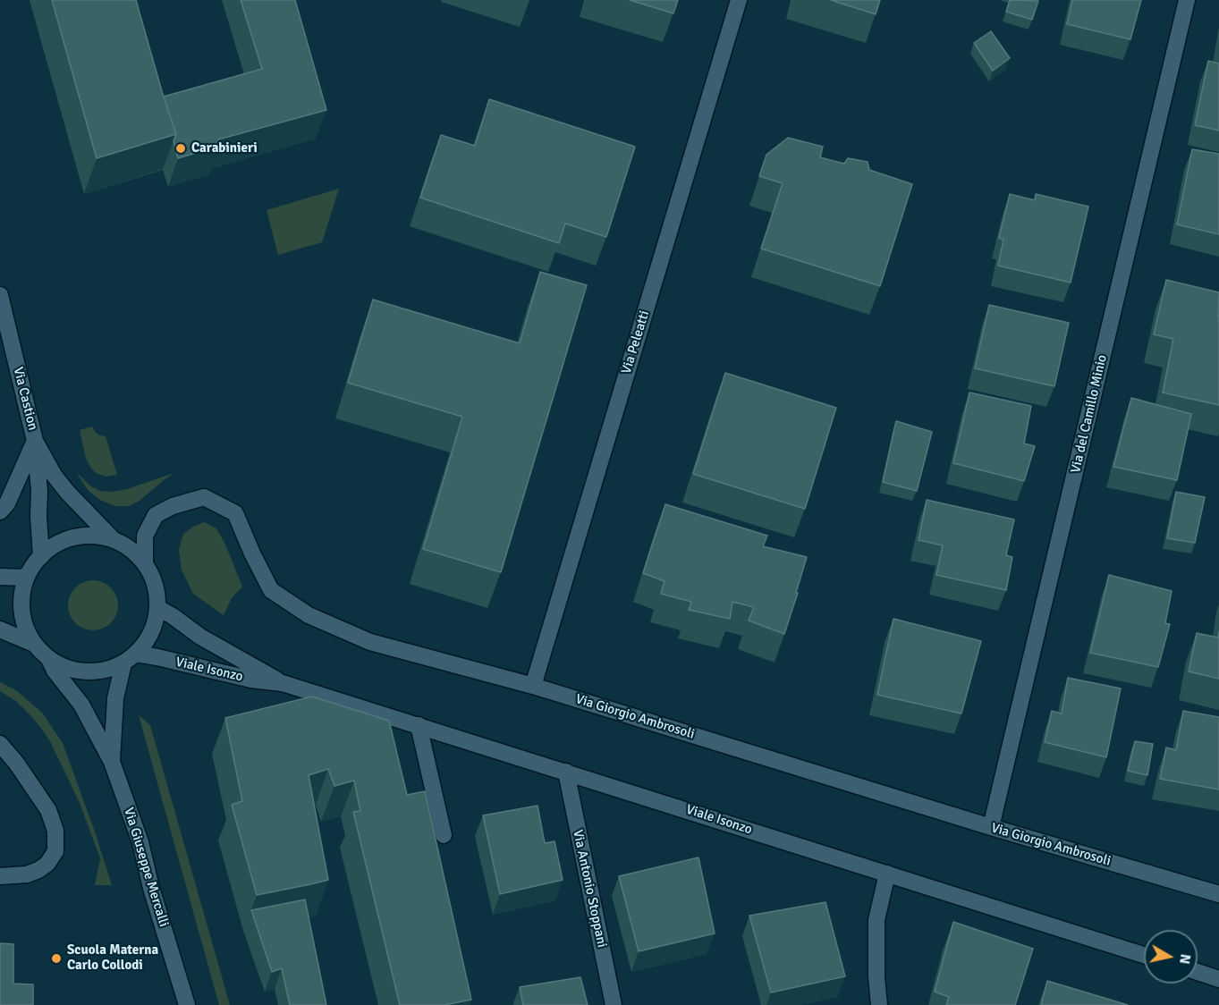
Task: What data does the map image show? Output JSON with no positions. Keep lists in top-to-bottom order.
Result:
{
  "streets": {
    "street": [
      "Via Peleatti",
      "Via Castion",
      "Via del Camillo Minio",
      "Viale Isonzo",
      "Via Giorgio Ambrosoli",
      "Via Giuseppe Mercalli",
      "Via Antonio Stoppani"
    ]
  },
  "crossings": [
    ["Via Peleatti", "Via Giorgio Ambrosoli"],
    ["Via Castion", "Viale Isonzo"],
    ["Via Castion", "Via Giorgio Ambrosoli"],
    ["Via Castion", "Via Giuseppe Mercalli"],
    ["Via del Camillo Minio", "Via Giorgio Ambrosoli"],
    ["Viale Isonzo", "Via Giorgio Ambrosoli"],
    ["Viale Isonzo", "Via Giuseppe Mercalli"],
    ["Viale Isonzo", "Via Antonio Stoppani"],
    ["Via Giorgio Ambrosoli", "Via Giuseppe Mercalli"]
  ],
  "places": ["Carabinieri", "Scuola Materna Carlo Collodi"],
  "north": "right"
}
